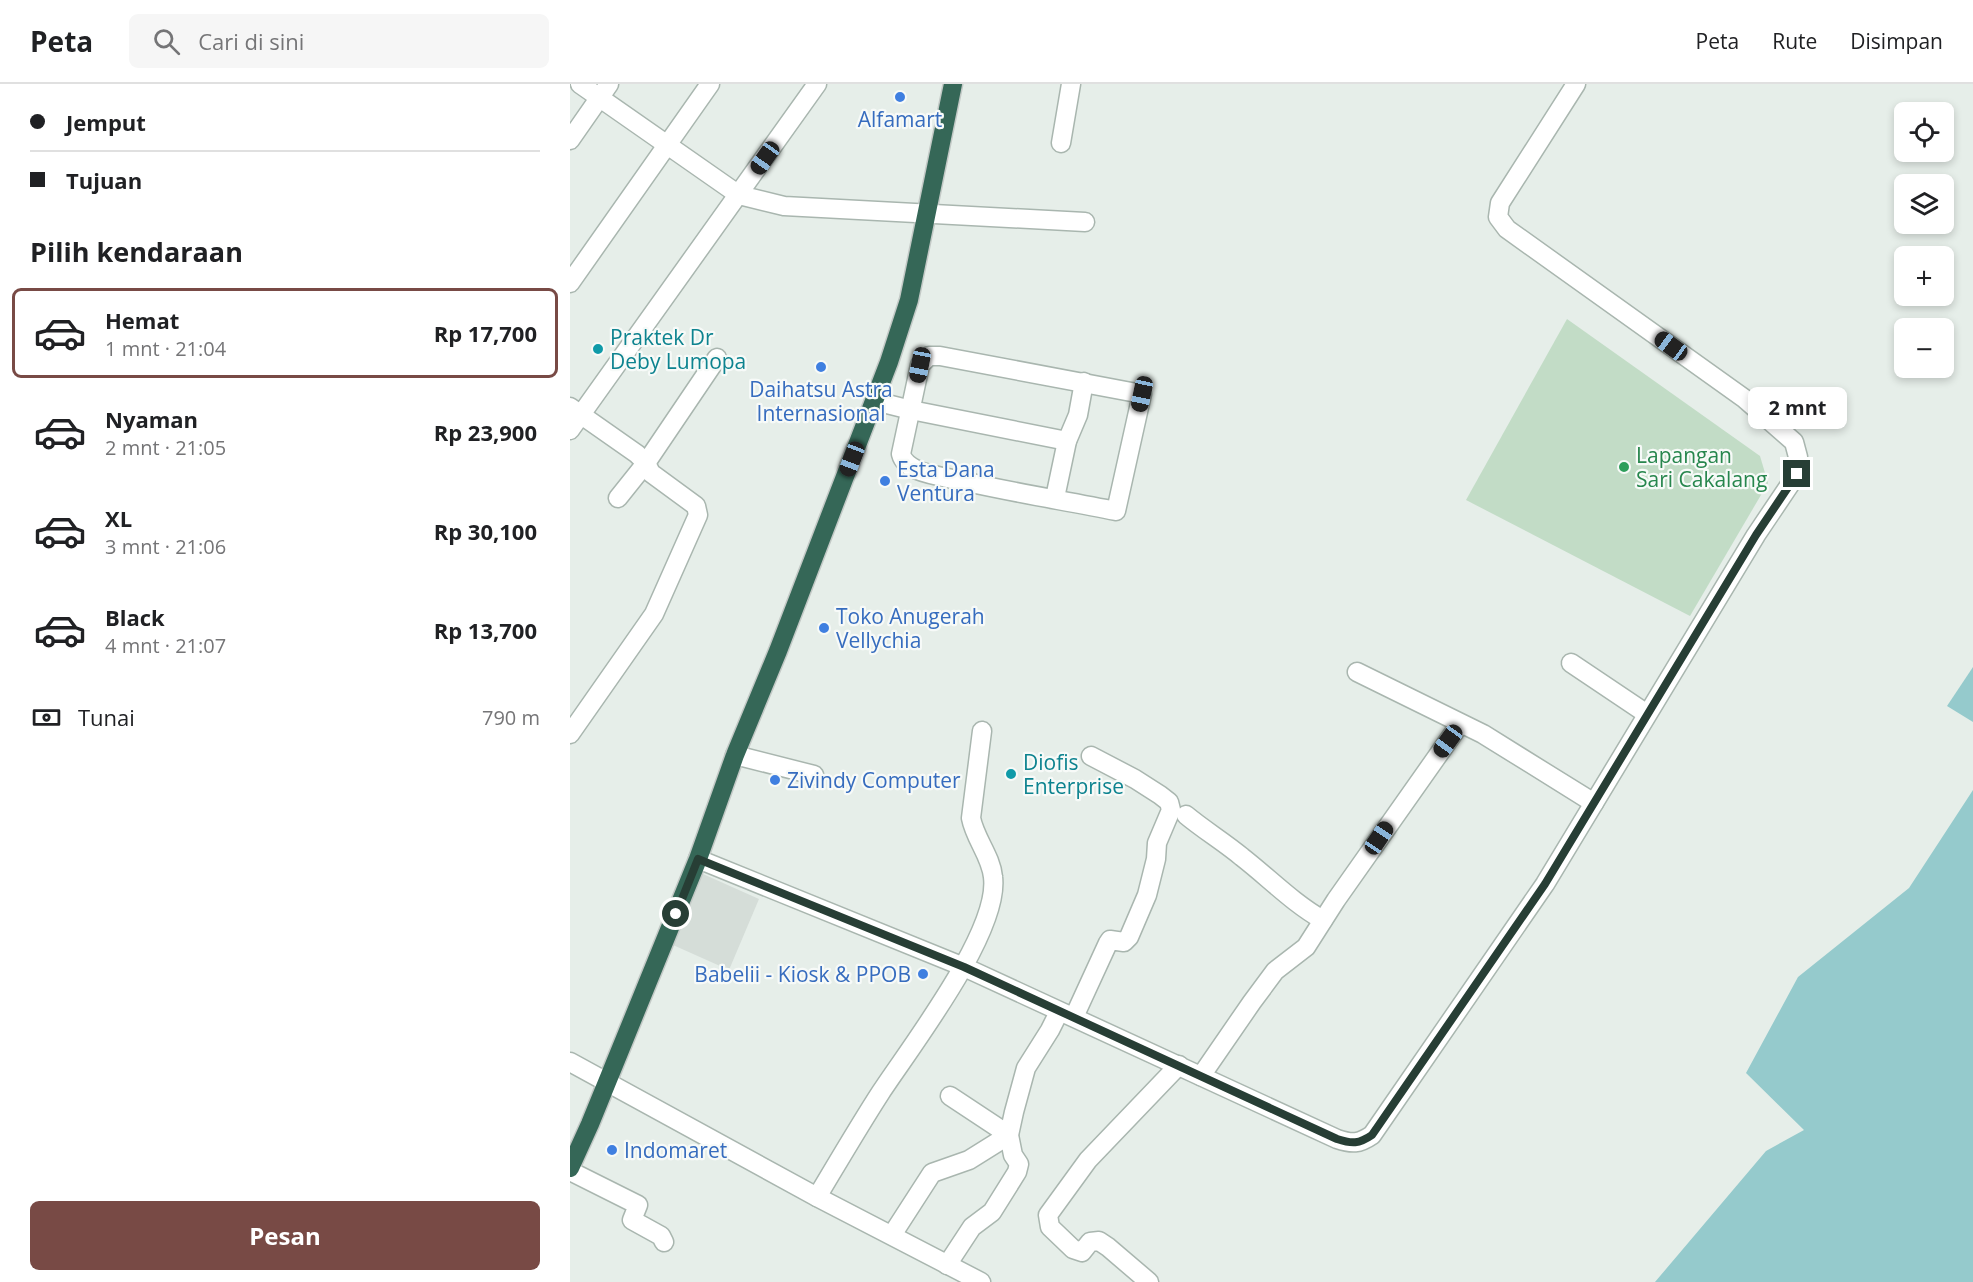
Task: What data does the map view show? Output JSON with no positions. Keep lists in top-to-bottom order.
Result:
{
  "places": [
    "Alfamart",
    "Praktek Dr Deby Lumopa",
    "Daihatsu Astra Internasional",
    "Lapangan Sari Cakalang",
    "Esta Dana Ventura",
    "Toko Anugerah Vellychia",
    "Diofis Enterprise",
    "Zivindy Computer",
    "Babelii - Kiosk & PPOB",
    "Indomaret"
  ],
  "page": {
    "header": "Peta",
    "search": "Cari di sini",
    "nav": ["Peta", "Rute", "Disimpan"],
    "banner": ["Jemput", "Tujuan"],
    "map_buttons": ["+", "−"],
    "heading": "Pilih kendaraan",
    "list": [
      {
        "name": "Hemat",
        "note": "1 mnt · 21:04",
        "value": "Rp 17,700"
      },
      {
        "name": "Nyaman",
        "note": "2 mnt · 21:05",
        "value": "Rp 23,900"
      },
      {
        "name": "XL",
        "note": "3 mnt · 21:06",
        "value": "Rp 30,100"
      },
      {
        "name": "Black",
        "note": "4 mnt · 21:07",
        "value": "Rp 13,700"
      }
    ],
    "bubble": "2 mnt",
    "pay": ["Tunai", "790 m"],
    "buttons": "Pesan"
  }
}
